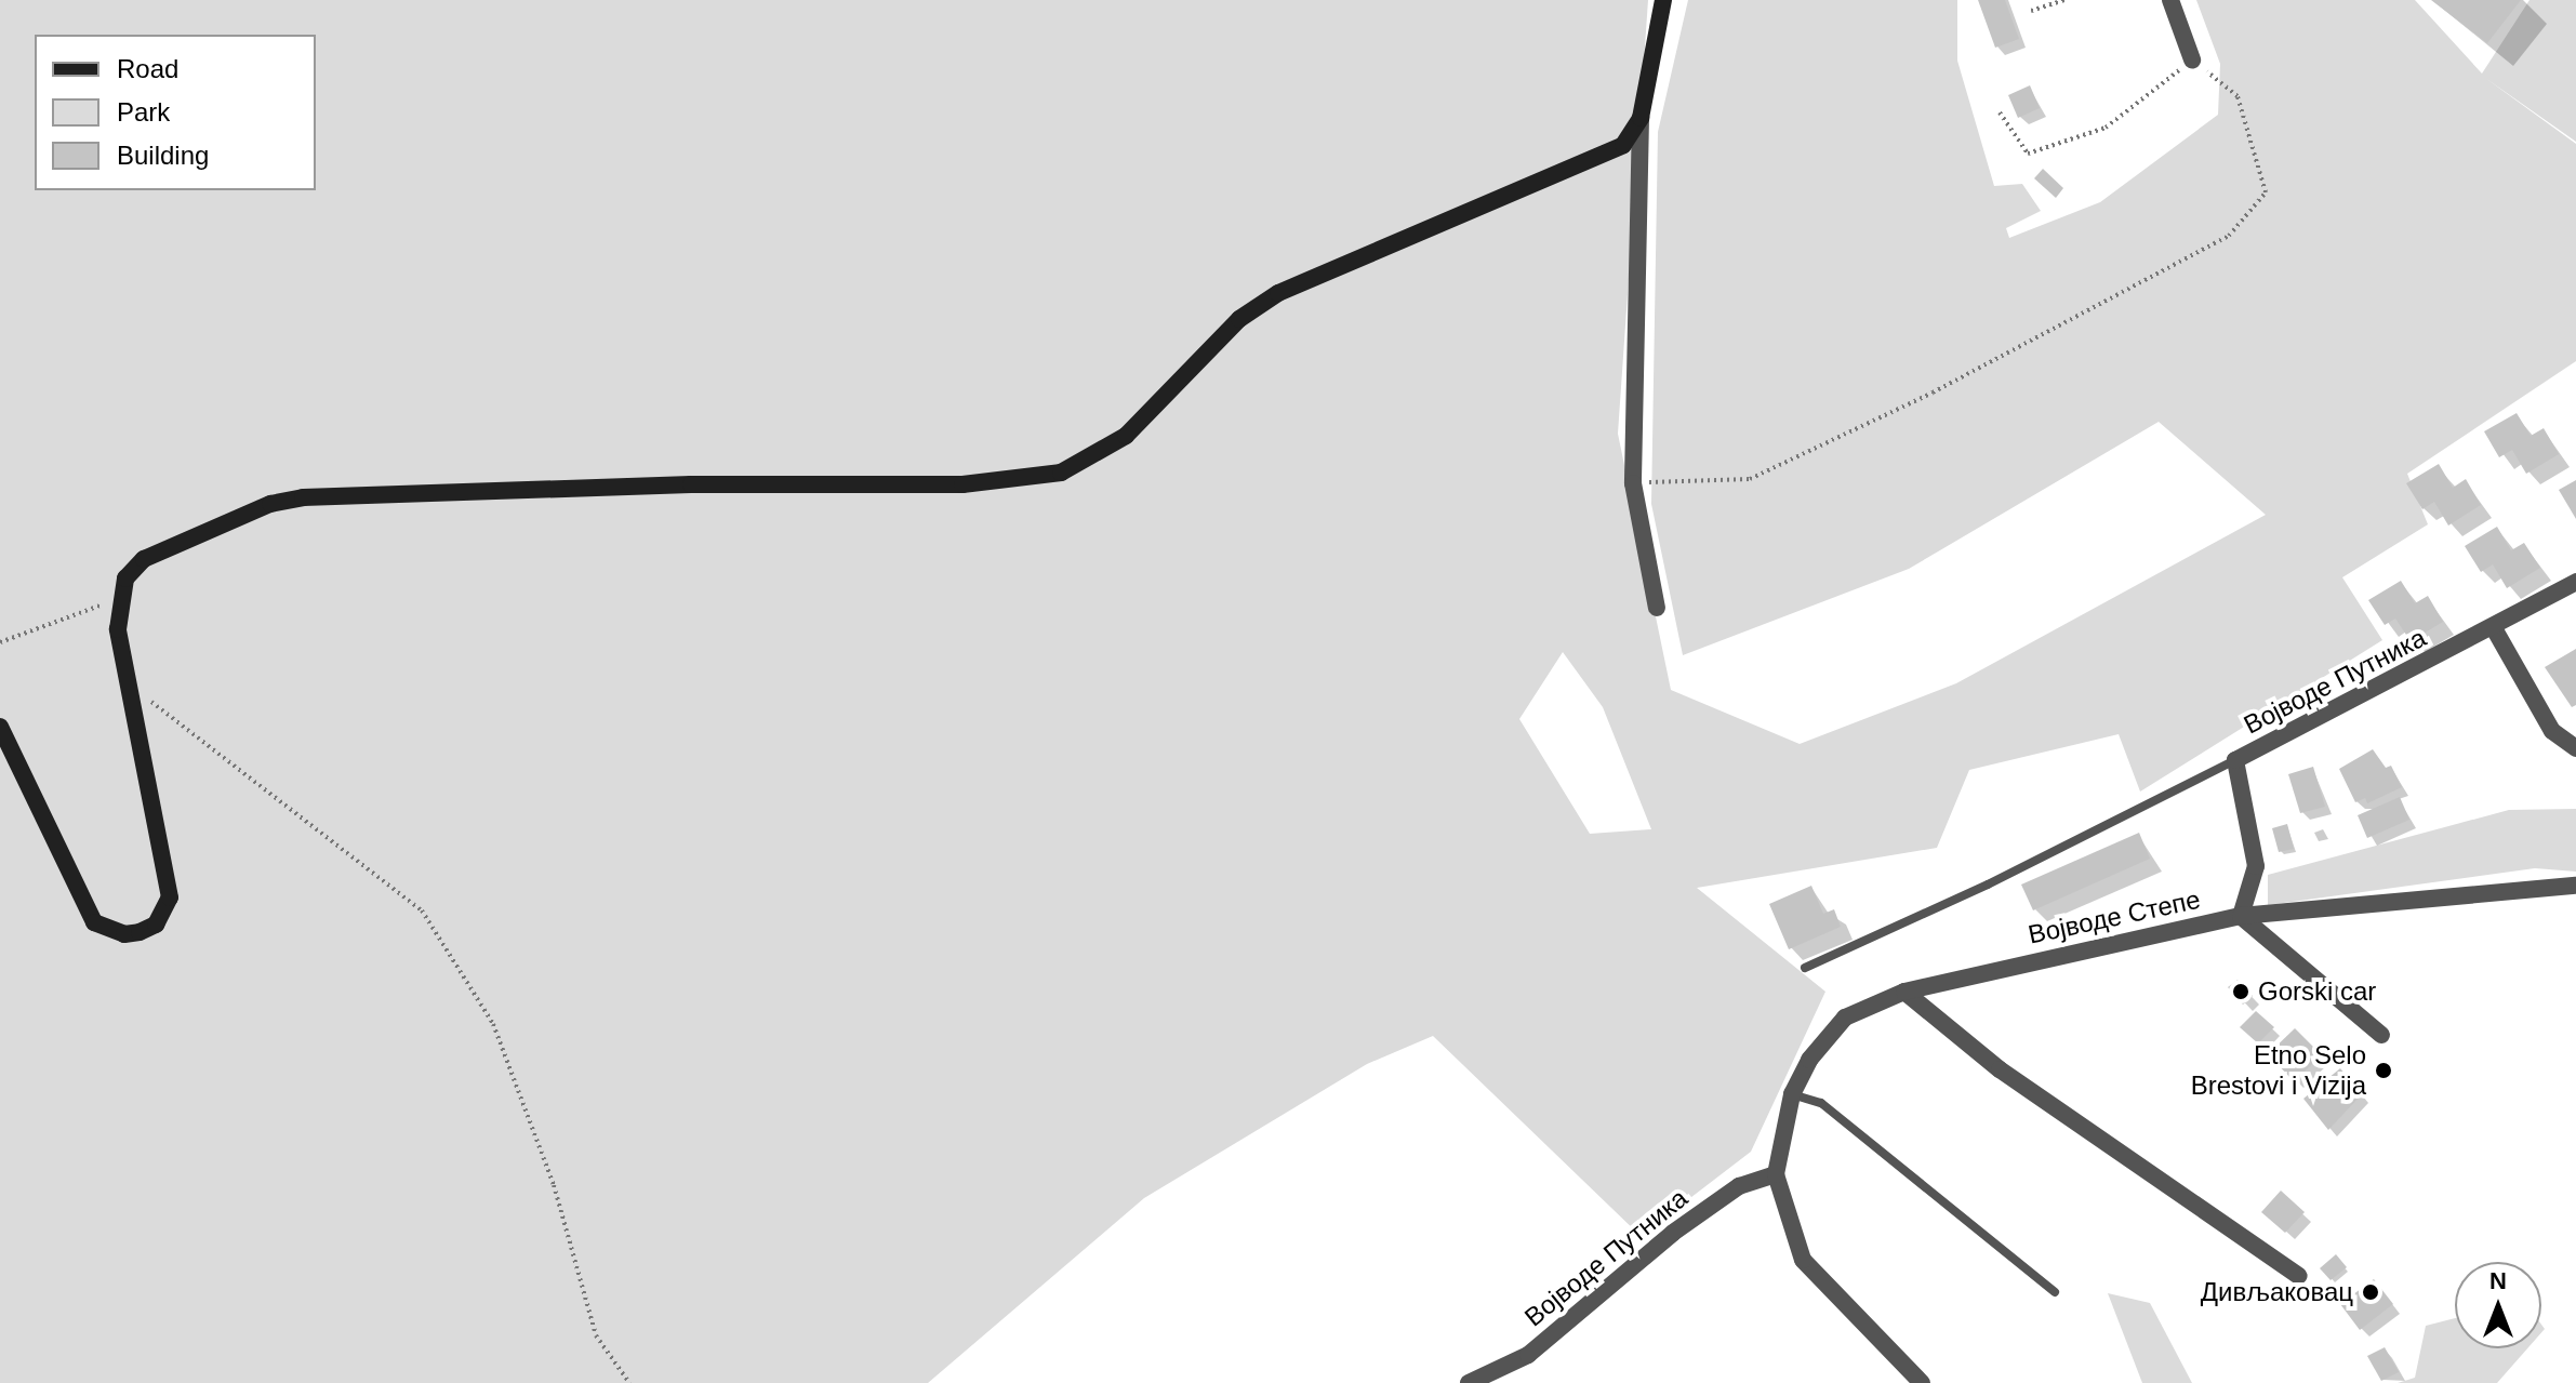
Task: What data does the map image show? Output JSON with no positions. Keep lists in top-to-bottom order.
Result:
{
  "streets": {
    "street": ["Војводе Путника", "Војводе Степе"]
  },
  "crossings": [
    ["Војводе Путника", "Војводе Степе"]
  ],
  "places": ["Gorski car", "Etno Selo Brestovi i Vizija", "Дивљаковац"],
  "legend": ["Road", "Park", "Building"],
  "north": "top"
}
